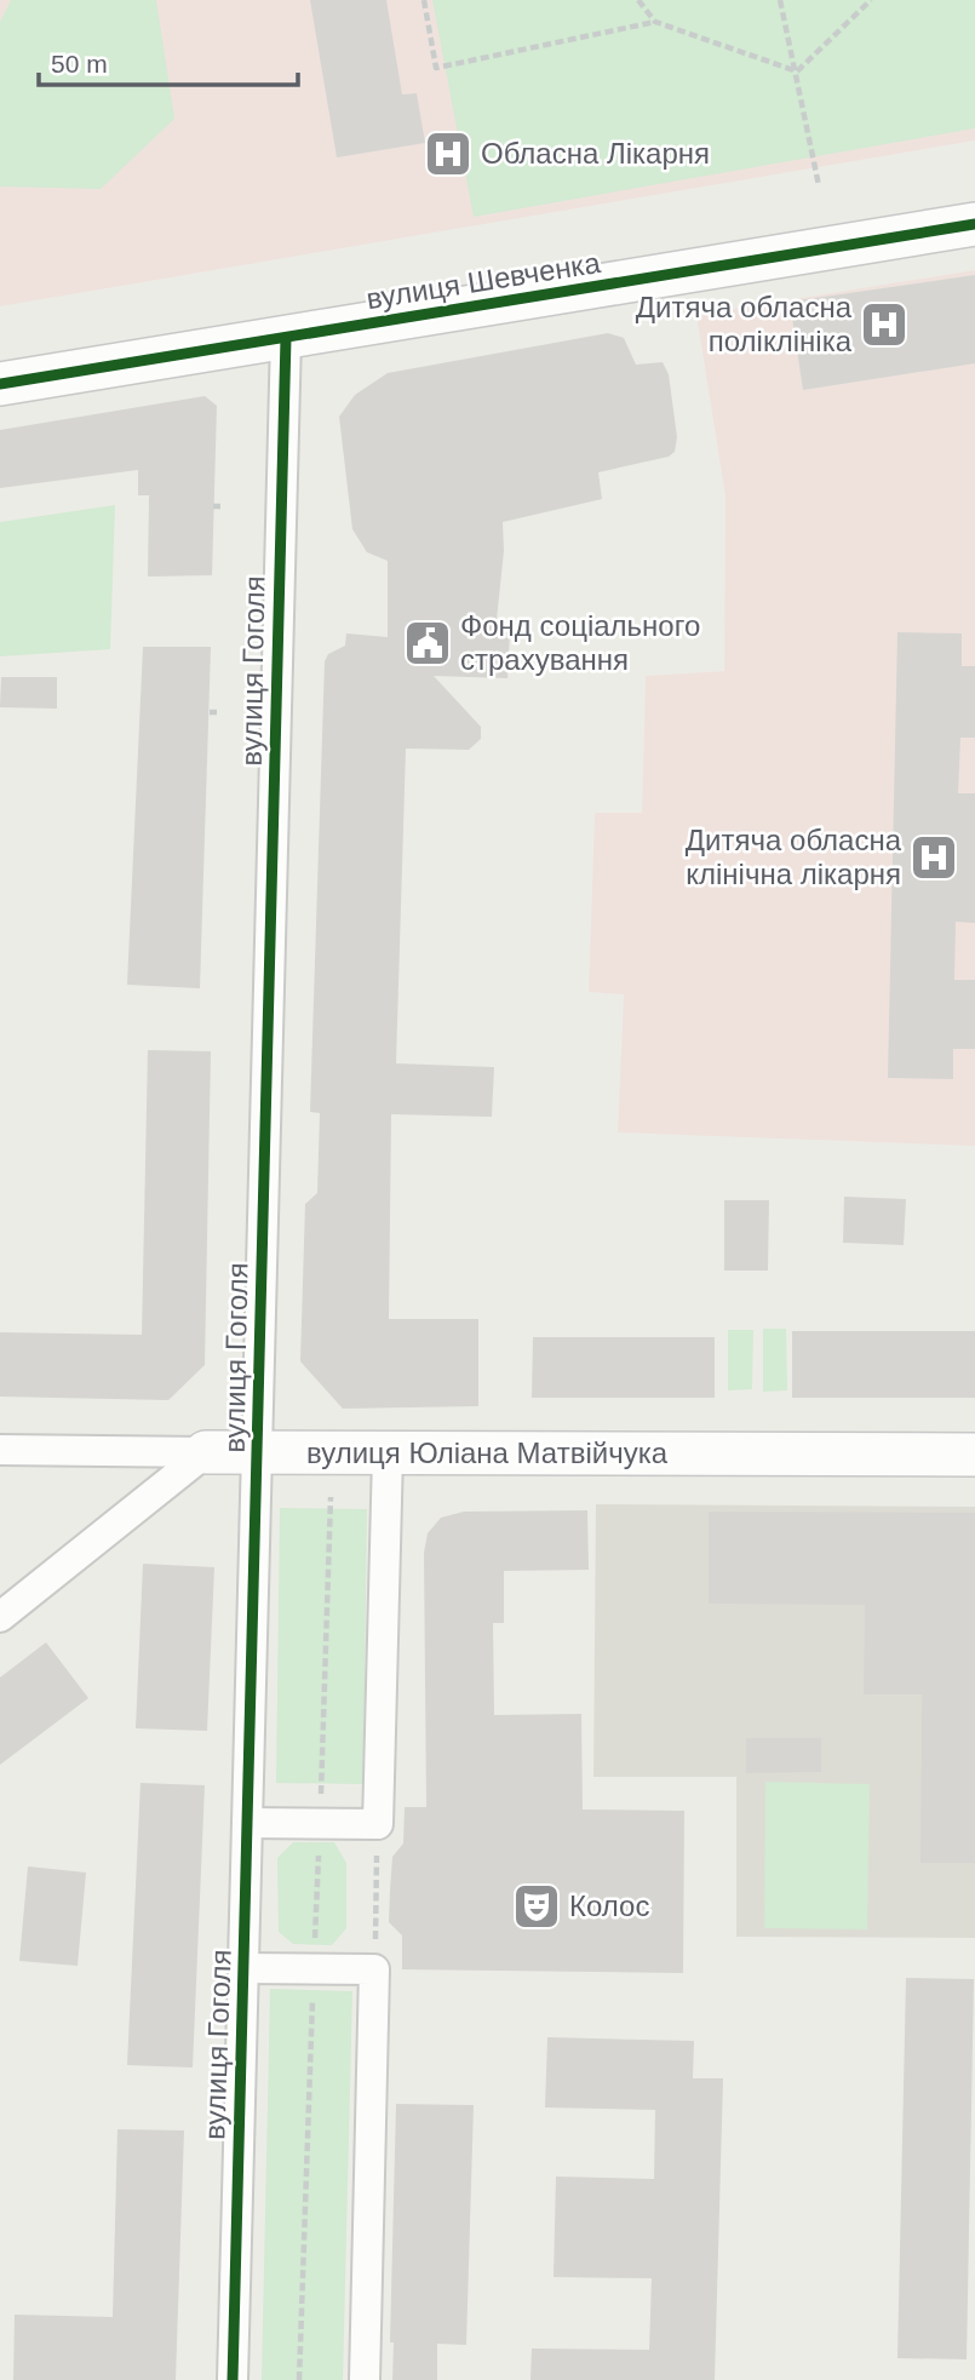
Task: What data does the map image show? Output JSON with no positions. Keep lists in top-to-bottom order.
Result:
{
  "streets": {
    "street": ["вулиця Шевченка", "вулиця Гоголя", "вулиця Юліана Матвійчука"]
  },
  "crossings": [
    ["вулиця Шевченка", "вулиця Гоголя"],
    ["вулиця Гоголя", "вулиця Юліана Матвійчука"]
  ],
  "places": {
    "hospital": ["Обласна Лікарня", "Дитяча обласна поліклініка", "Дитяча обласна клінічна лікарня"],
    "public building": ["Фонд соціального страхування"],
    "theatre": ["Колос"]
  },
  "scale_bar": "50 m"
}
